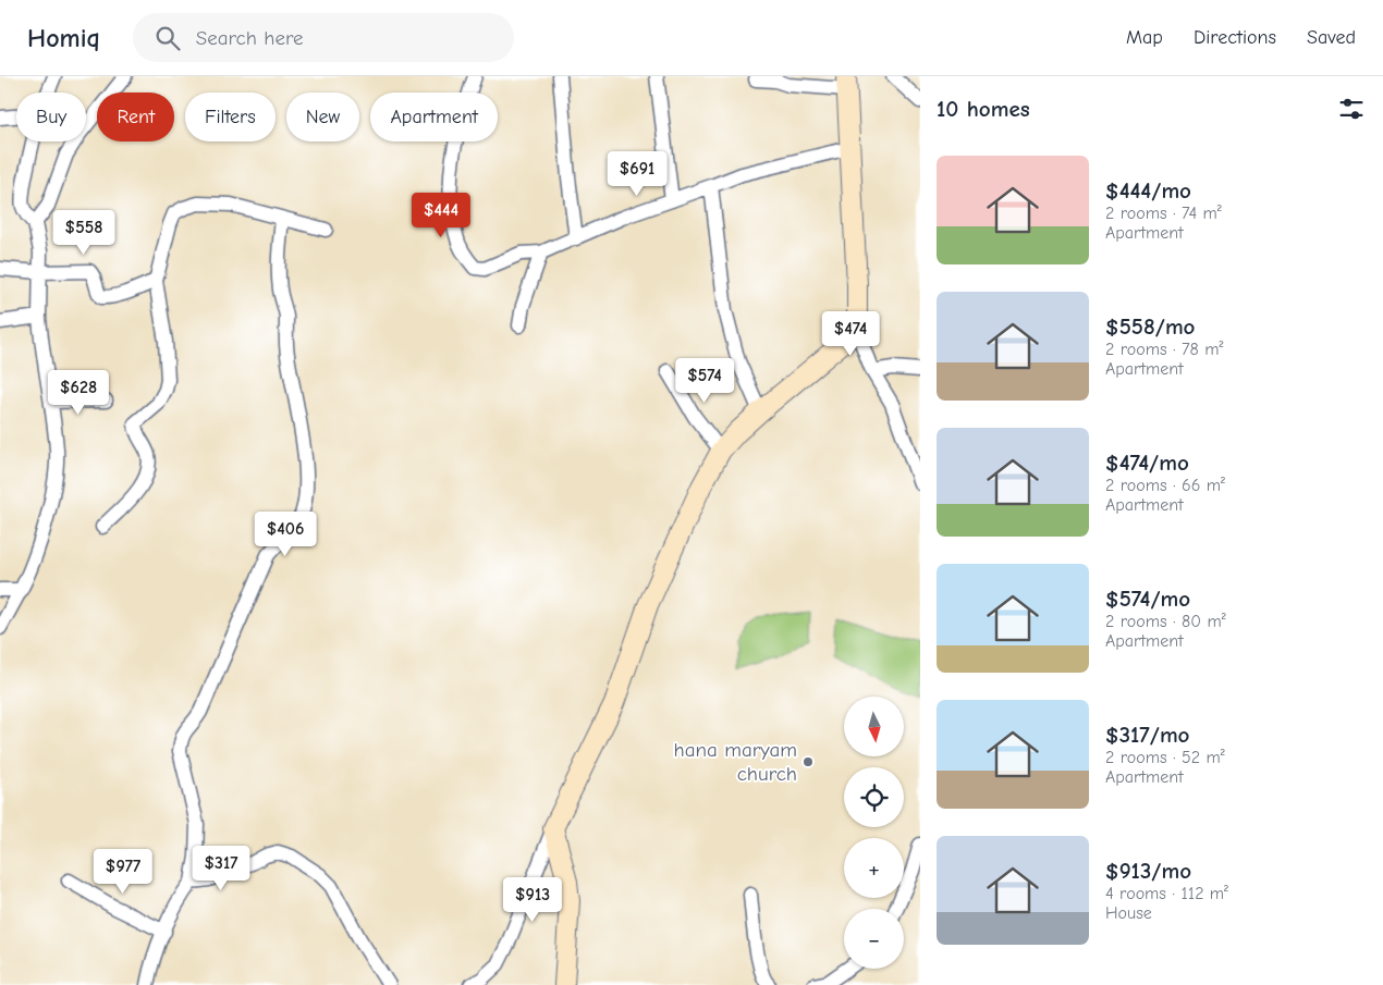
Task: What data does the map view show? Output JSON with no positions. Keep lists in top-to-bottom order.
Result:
{
  "places": ["hana maryam church"],
  "north": "bottom",
  "page": {
    "header": "Homiq",
    "search": "Search here",
    "nav": ["Map", "Directions", "Saved"],
    "heading": "10 homes",
    "chip": [
      "Buy",
      "Rent",
      "Filters",
      "New",
      "Apartment"
    ],
    "list": [
      {
        "name": "$444/mo",
        "note": "2 rooms · 74 m² · Apartment"
      },
      {
        "name": "$558/mo",
        "note": "2 rooms · 78 m² · Apartment"
      },
      {
        "name": "$474/mo",
        "note": "2 rooms · 66 m² · Apartment"
      },
      {
        "name": "$574/mo",
        "note": "2 rooms · 80 m² · Apartment"
      },
      {
        "name": "$317/mo",
        "note": "2 rooms · 52 m² · Apartment"
      },
      {
        "name": "$913/mo",
        "note": "4 rooms · 112 m² · House"
      }
    ],
    "price": [
      "$691",
      "$444",
      "$558",
      "$474",
      "$574",
      "$628",
      "$406",
      "$317",
      "$977",
      "$913"
    ],
    "map_buttons": ["+", "−"]
  }
}
